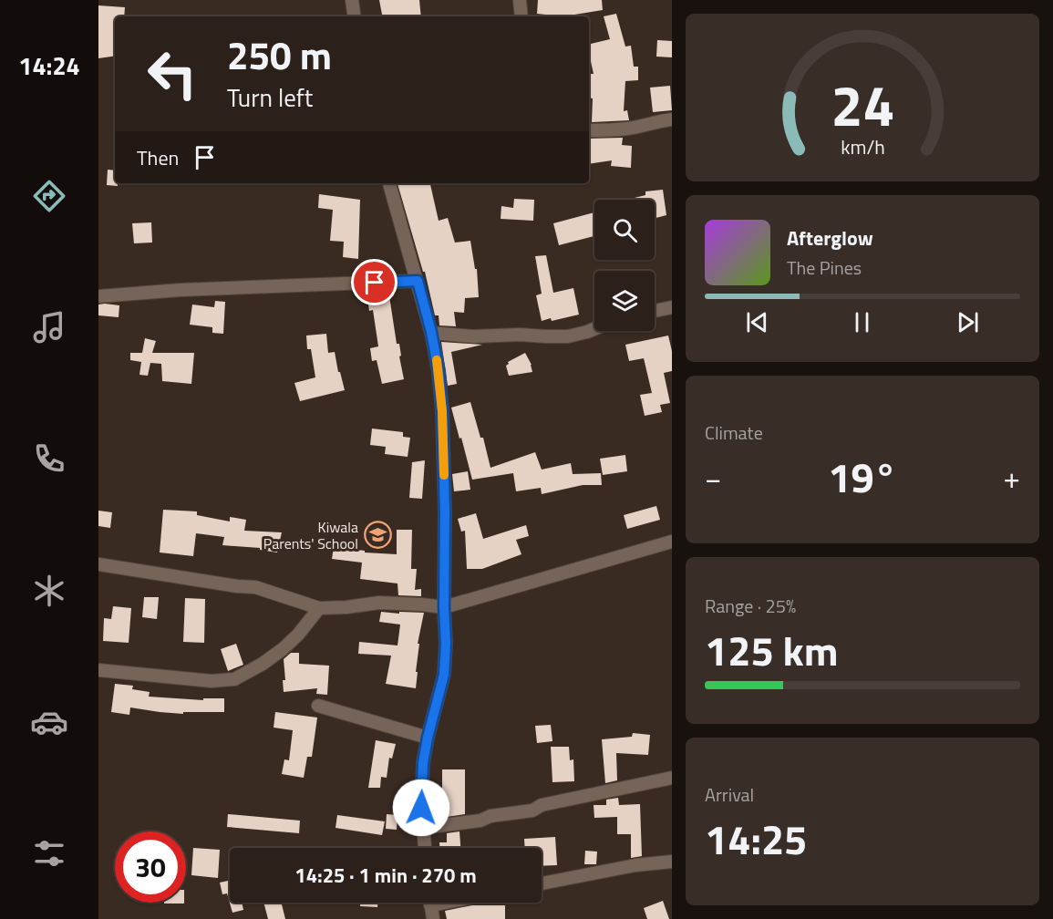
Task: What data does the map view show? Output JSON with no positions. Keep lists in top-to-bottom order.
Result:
{
  "places": {
    "school or university": ["Kiwala Parents' School"]
  },
  "page": {
    "tabs": "14:24",
    "turn": ["250 m", "Turn left"],
    "then": "Then",
    "song": ["Afterglow", "The Pines"],
    "tile": [
      "Climate",
      ["Range · 25%", "125 km"],
      ["Arrival", "14:25"]
    ],
    "heat": ["−", "19°", "+"],
    "limit": "30",
    "trip": "14:25 · 1 min · 270 m",
    "gauge": ["24", "km/h"]
  }
}
